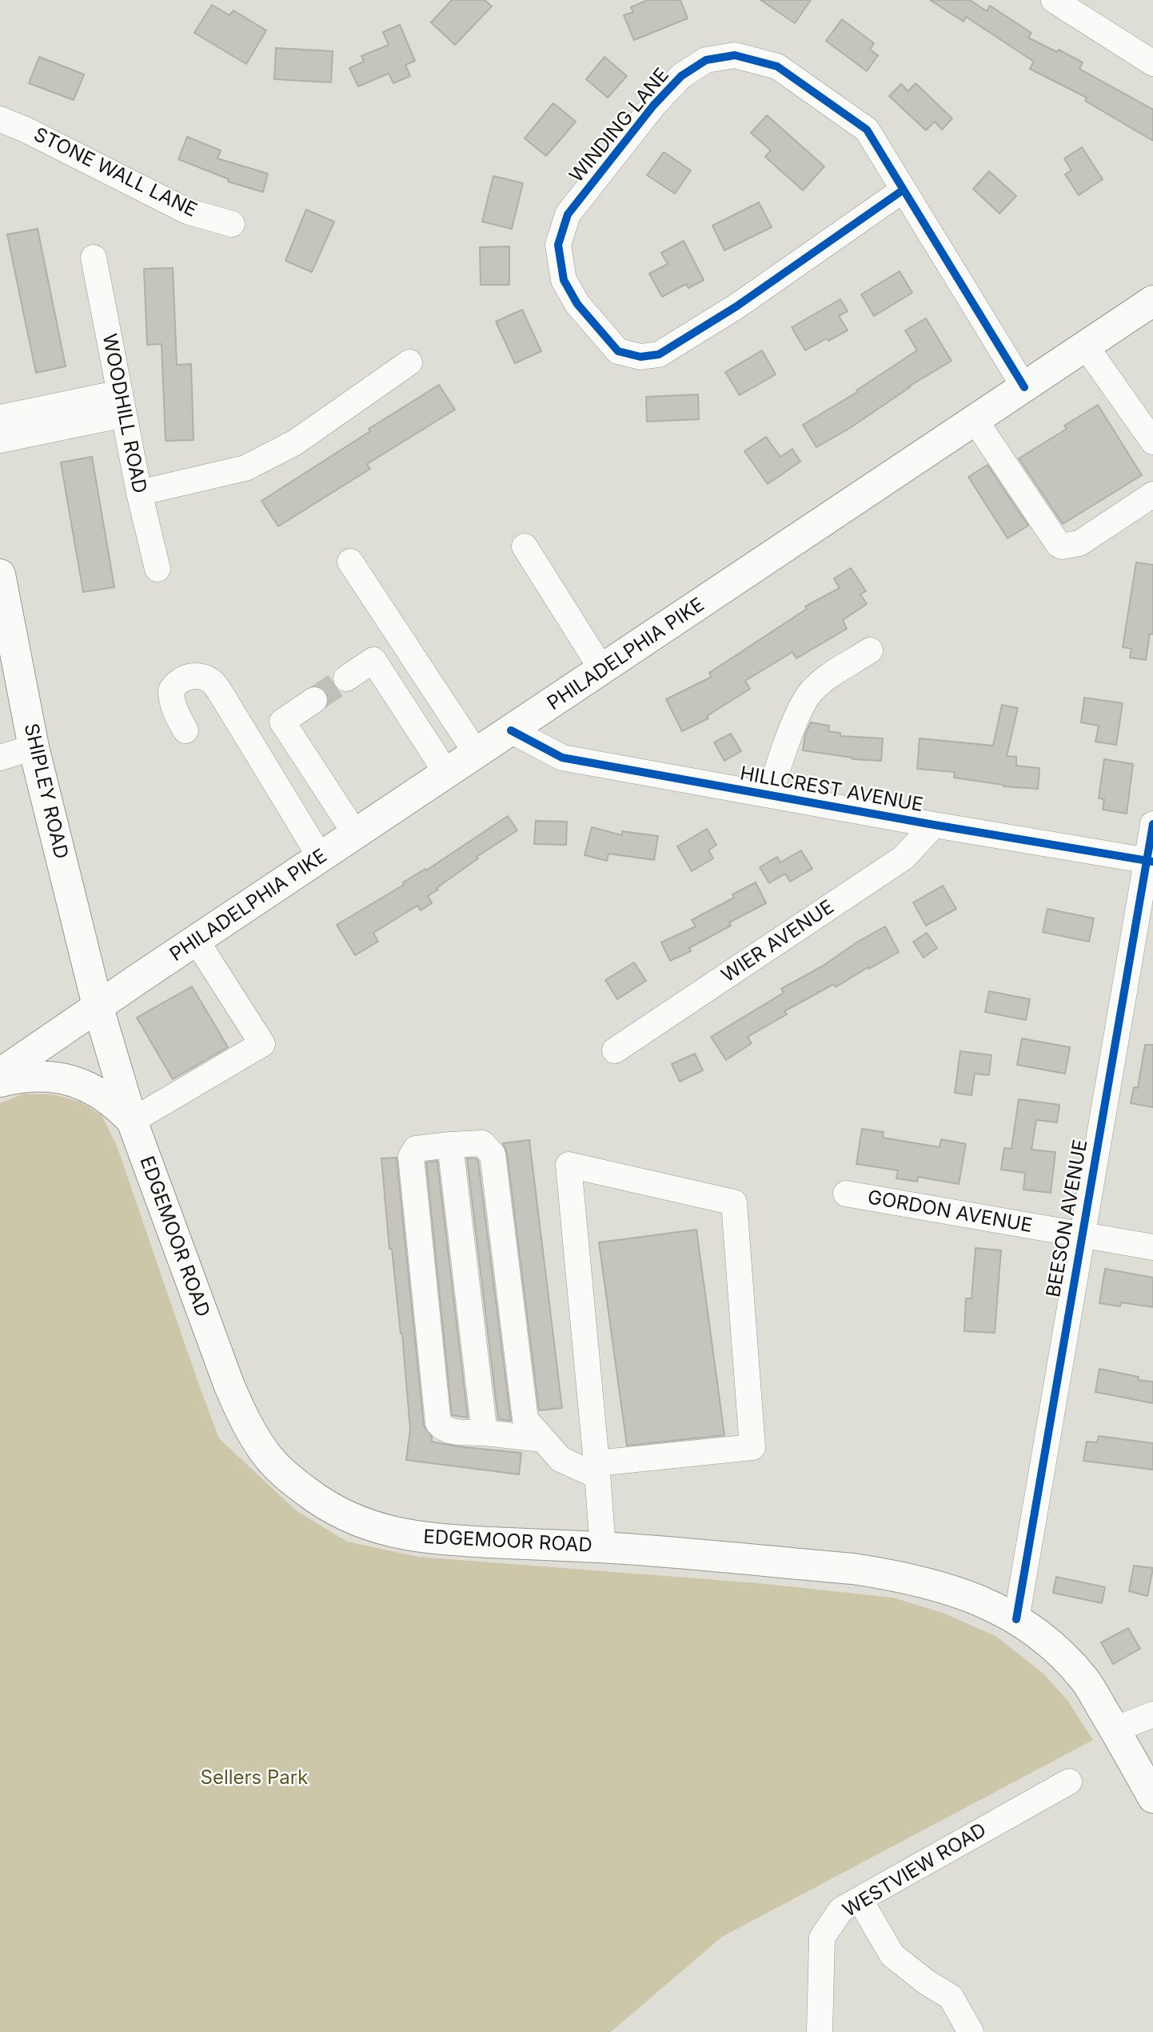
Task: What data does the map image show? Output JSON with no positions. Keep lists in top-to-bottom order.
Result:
{
  "streets": {
    "main road": ["PHILADELPHIA PIKE", "SHIPLEY ROAD", "EDGEMOOR ROAD"],
    "street": [
      "WINDING LANE",
      "STONE WALL LANE",
      "WOODHILL ROAD",
      "HILLCREST AVENUE",
      "WIER AVENUE",
      "GORDON AVENUE",
      "BEESON AVENUE",
      "WESTVIEW ROAD"
    ]
  },
  "crossings": [
    ["WINDING LANE", "PHILADELPHIA PIKE"],
    ["PHILADELPHIA PIKE", "HILLCREST AVENUE"],
    ["PHILADELPHIA PIKE", "SHIPLEY ROAD"],
    ["PHILADELPHIA PIKE", "EDGEMOOR ROAD"],
    ["HILLCREST AVENUE", "WIER AVENUE"],
    ["HILLCREST AVENUE", "BEESON AVENUE"],
    ["SHIPLEY ROAD", "EDGEMOOR ROAD"],
    ["GORDON AVENUE", "BEESON AVENUE"],
    ["BEESON AVENUE", "EDGEMOOR ROAD"]
  ],
  "parks": ["Sellers Park"]
}
